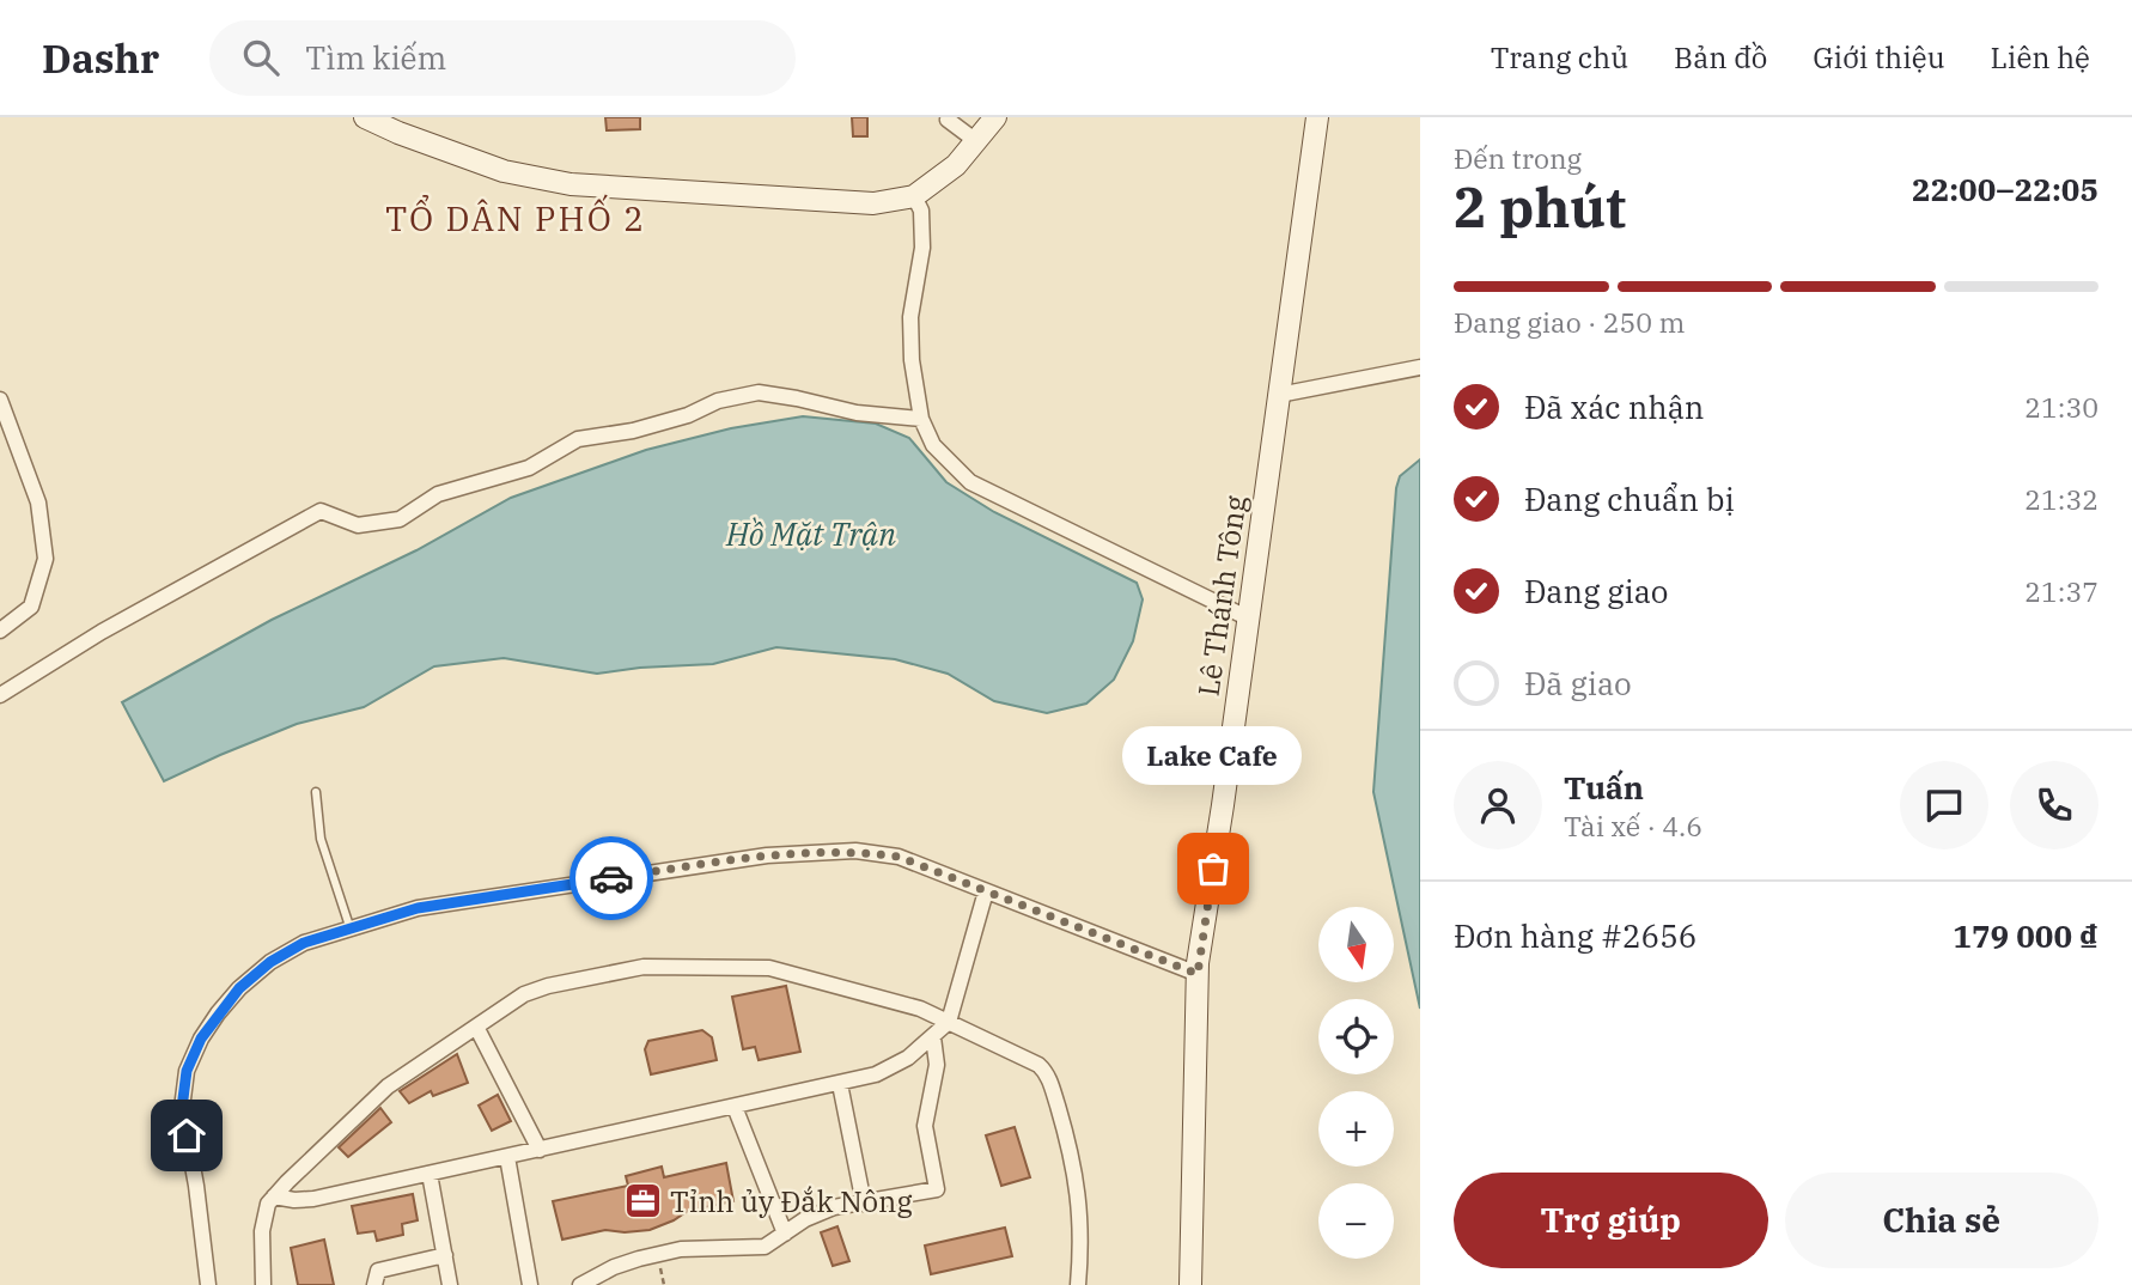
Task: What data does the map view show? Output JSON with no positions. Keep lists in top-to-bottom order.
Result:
{
  "streets": {
    "street": ["Lê Thánh Tông"]
  },
  "districts": ["TỔ DÂN PHỐ 2"],
  "water": ["Hồ Mặt Trận"],
  "places": {
    "other": ["Lake Cafe"],
    "office": ["Tỉnh ủy Đắk Nông"]
  },
  "north": "bottom",
  "page": {
    "header": "Dashr",
    "search": "Tìm kiếm",
    "nav": [
      "Trang chủ",
      "Bản đồ",
      "Giới thiệu",
      "Liên hệ"
    ],
    "heading": ["2 phút", "Đến trong", "22:00–22:05"],
    "panel": [
      "Tuấn",
      "Tài xế · 4.6",
      "Đơn hàng #2656",
      "179 000 ₫"
    ],
    "bar": "Đang giao · 250 m",
    "list": [
      ["Đã xác nhận", "21:30"],
      ["Đang chuẩn bị", "21:32"],
      ["Đang giao", "21:37"],
      "Đã giao"
    ],
    "bubble": "Lake Cafe",
    "map_buttons": ["+", "−"],
    "buttons": ["Trợ giúp", "Chia sẻ"]
  }
}
